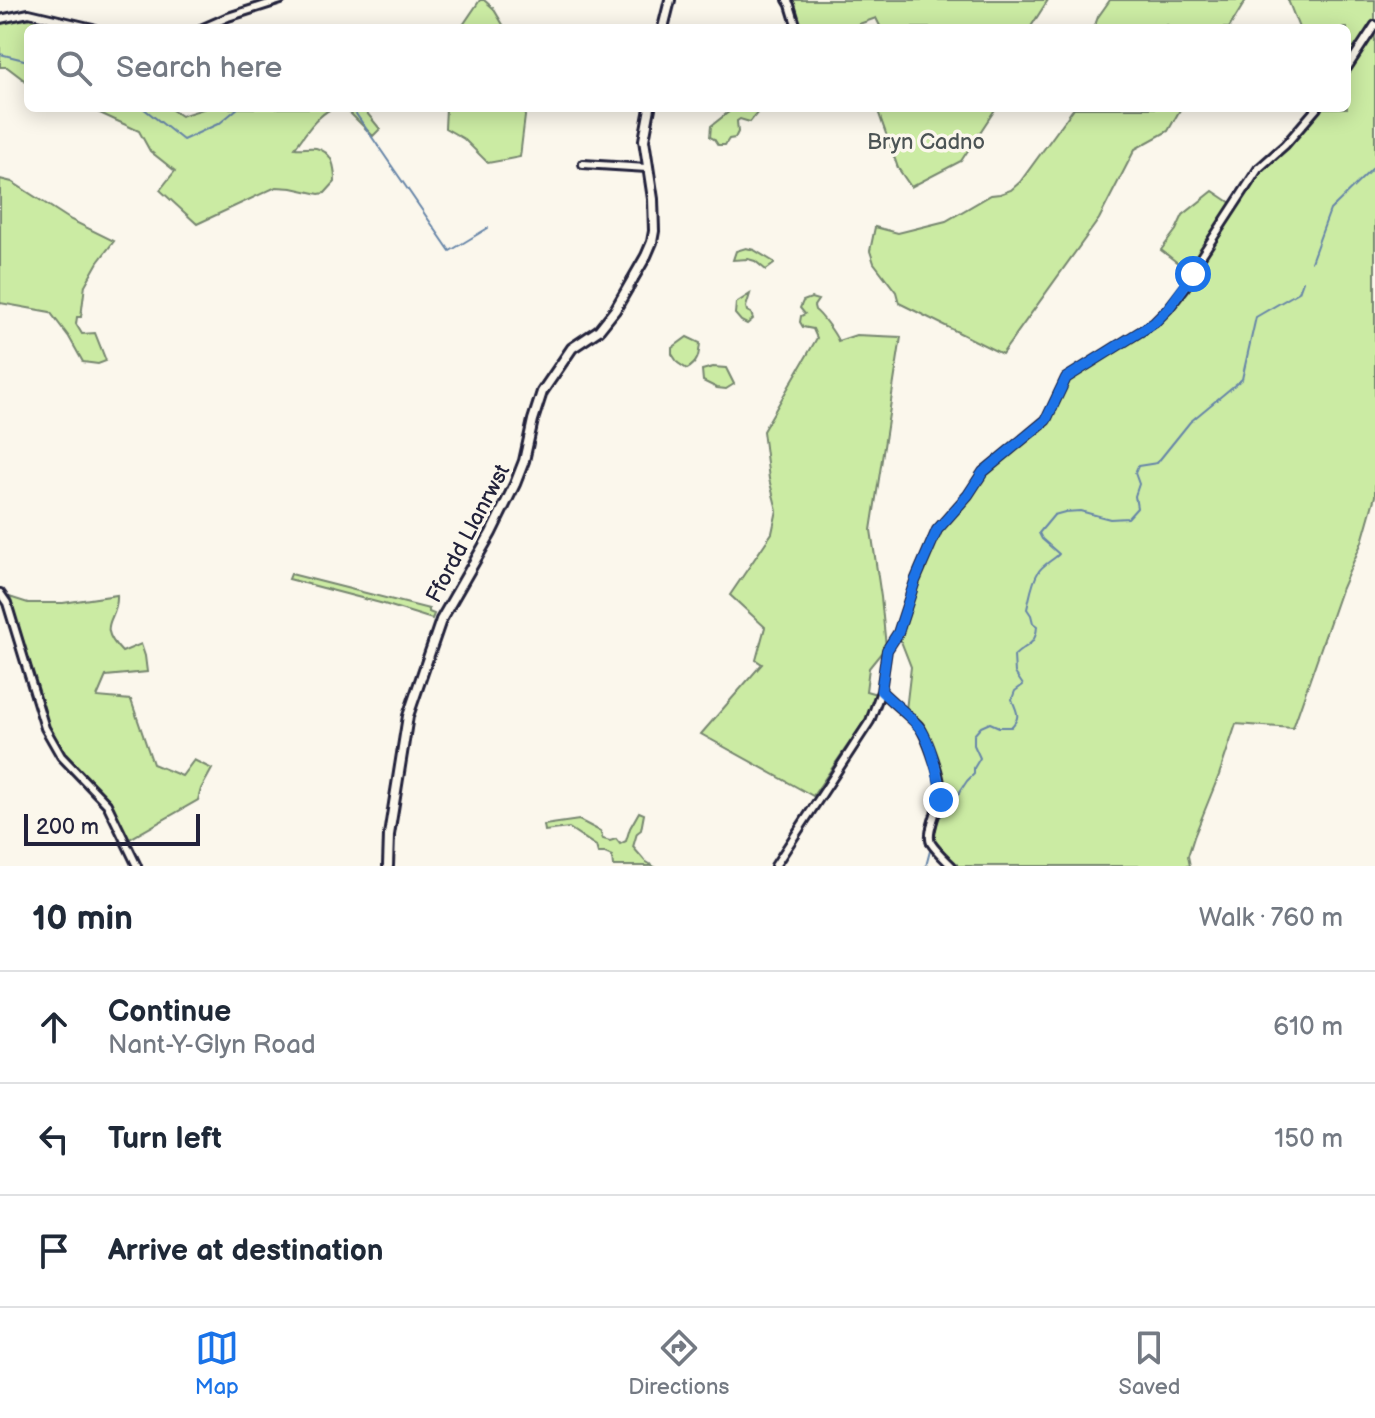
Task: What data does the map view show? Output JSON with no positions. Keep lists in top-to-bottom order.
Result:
{
  "streets": {
    "main road": ["Ffordd Llanrwst"]
  },
  "parks": ["Bryn Cadno"],
  "scale_bar": "200 m",
  "page": {
    "search": "Search here",
    "scale": "200 m",
    "heading": ["10 min", "Walk · 760 m"],
    "list": [
      ["Continue", "Nant-Y-Glyn Road", "610 m"],
      ["Turn left", "150 m"],
      "Arrive at destination"
    ],
    "nav": ["Map", "Directions", "Saved"]
  }
}
